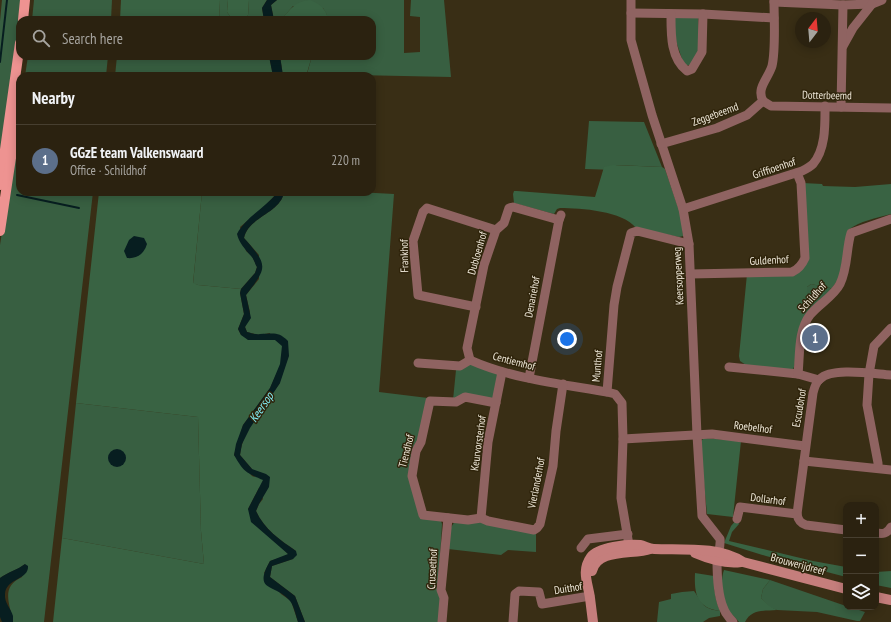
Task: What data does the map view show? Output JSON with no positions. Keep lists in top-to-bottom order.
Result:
{
  "streets": {
    "street": [
      "Dotterbeemd",
      "Zeggebeemd",
      "Griffioenhof",
      "Dubloenhof",
      "Frankhof",
      "Guldenhof",
      "Keersopperweg",
      "Denariehof",
      "Schildhof",
      "Centiemhof",
      "Munthof",
      "Escudohof",
      "Roebelhof",
      "Keurvorsterhof",
      "Tiendhof",
      "Vierlanderhof",
      "Dollarhof",
      "Brouwerijdreef",
      "Crusaethof",
      "Duithof"
    ]
  },
  "crossings": [
    ["Dotterbeemd", "Zeggebeemd"],
    ["Dotterbeemd", "Griffioenhof"],
    ["Zeggebeemd", "Keersopperweg"],
    ["Griffioenhof", "Guldenhof"],
    ["Griffioenhof", "Keersopperweg"],
    ["Dubloenhof", "Frankhof"],
    ["Dubloenhof", "Denariehof"],
    ["Dubloenhof", "Centiemhof"],
    ["Guldenhof", "Keersopperweg"],
    ["Keersopperweg", "Roebelhof"],
    ["Keersopperweg", "Brouwerijdreef"],
    ["Denariehof", "Centiemhof"],
    ["Centiemhof", "Munthof"],
    ["Centiemhof", "Keurvorsterhof"],
    ["Centiemhof", "Vierlanderhof"],
    ["Munthof", "Roebelhof"],
    ["Munthof", "Brouwerijdreef"],
    ["Escudohof", "Roebelhof"],
    ["Escudohof", "Dollarhof"],
    ["Keurvorsterhof", "Tiendhof"],
    ["Keurvorsterhof", "Vierlanderhof"],
    ["Tiendhof", "Vierlanderhof"],
    ["Tiendhof", "Crusaethof"],
    ["Brouwerijdreef", "Duithof"]
  ],
  "water": ["Keersop"],
  "north": "top",
  "page": {
    "search": "Search here",
    "heading": "Nearby",
    "list": [
      {
        "mark": "1",
        "name": "GGzE team Valkenswaard",
        "note": "Office · Schildhof",
        "value": "220 m"
      }
    ],
    "pins": "1",
    "map_buttons": ["+", "−"]
  }
}
